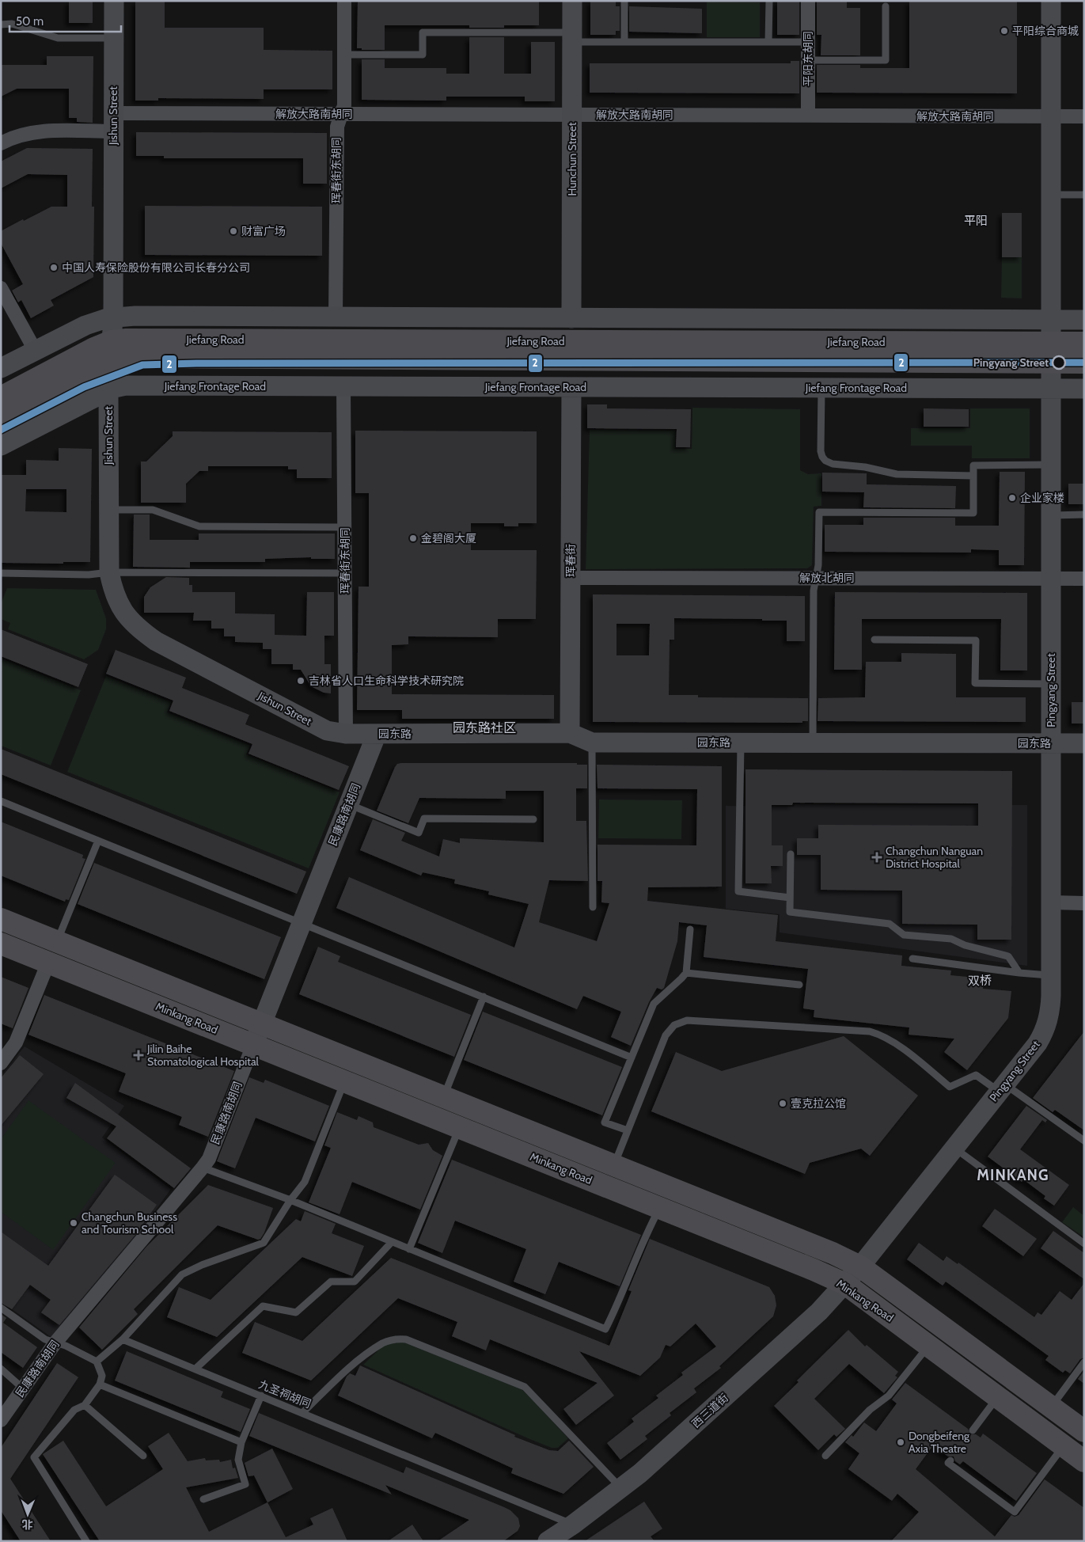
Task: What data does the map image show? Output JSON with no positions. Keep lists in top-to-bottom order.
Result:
{
  "streets": {
    "main road": ["Jiefang Road", "Minkang Road"],
    "street": [
      "平阳东胡同",
      "解放大路南胡同",
      "Jishun Street",
      "Hunchun Street",
      "珲春街东胡同",
      "Jiefang Frontage Road",
      "珲春街",
      "解放北胡同",
      "Pingyang Street",
      "园东路",
      "民康路南胡同",
      "西三道街"
    ],
    "lane": ["九圣祠胡同"]
  },
  "crossings": [
    ["平阳东胡同", "解放大路南胡同"],
    ["解放大路南胡同", "Jishun Street"],
    ["解放大路南胡同", "Hunchun Street"],
    ["解放大路南胡同", "珲春街东胡同"],
    ["解放大路南胡同", "Pingyang Street"],
    ["Jishun Street", "珲春街东胡同"],
    ["Jishun Street", "Jiefang Road"],
    ["Jishun Street", "Jiefang Frontage Road"],
    ["Jishun Street", "园东路"],
    ["珲春街东胡同", "Jiefang Frontage Road"],
    ["珲春街东胡同", "园东路"],
    ["Jiefang Road", "Pingyang Street"],
    ["Jiefang Frontage Road", "珲春街"],
    ["Jiefang Frontage Road", "Pingyang Street"],
    ["珲春街", "解放北胡同"],
    ["珲春街", "园东路"],
    ["解放北胡同", "Pingyang Street"],
    ["Pingyang Street", "园东路"],
    ["Pingyang Street", "Minkang Road"],
    ["Pingyang Street", "西三道街"],
    ["园东路", "民康路南胡同"],
    ["民康路南胡同", "Minkang Road"],
    ["Minkang Road", "西三道街"],
    ["九圣祠胡同", "西三道街"]
  ],
  "districts": [
    "平阳",
    "园东路社区",
    "双桥",
    "MINKANG"
  ],
  "places": {
    "other": [
      "平阳综合商城",
      "财富广场",
      "中国人寿保险股份有限公司长春分公司",
      "Pingyang Street",
      "企业家楼",
      "金碧阁大厦",
      "吉林省人口生命科学技术研究院",
      "壹克拉公馆",
      "Changchun Business and Tourism School",
      "Dongbeifeng Axia Theatre"
    ],
    "health": ["Changchun Nanguan District Hospital", "Jilin Baihe Stomatological Hospital"]
  },
  "lines": ["transit line 2"],
  "scale_bar": "50 m",
  "north": "bottom"
}
